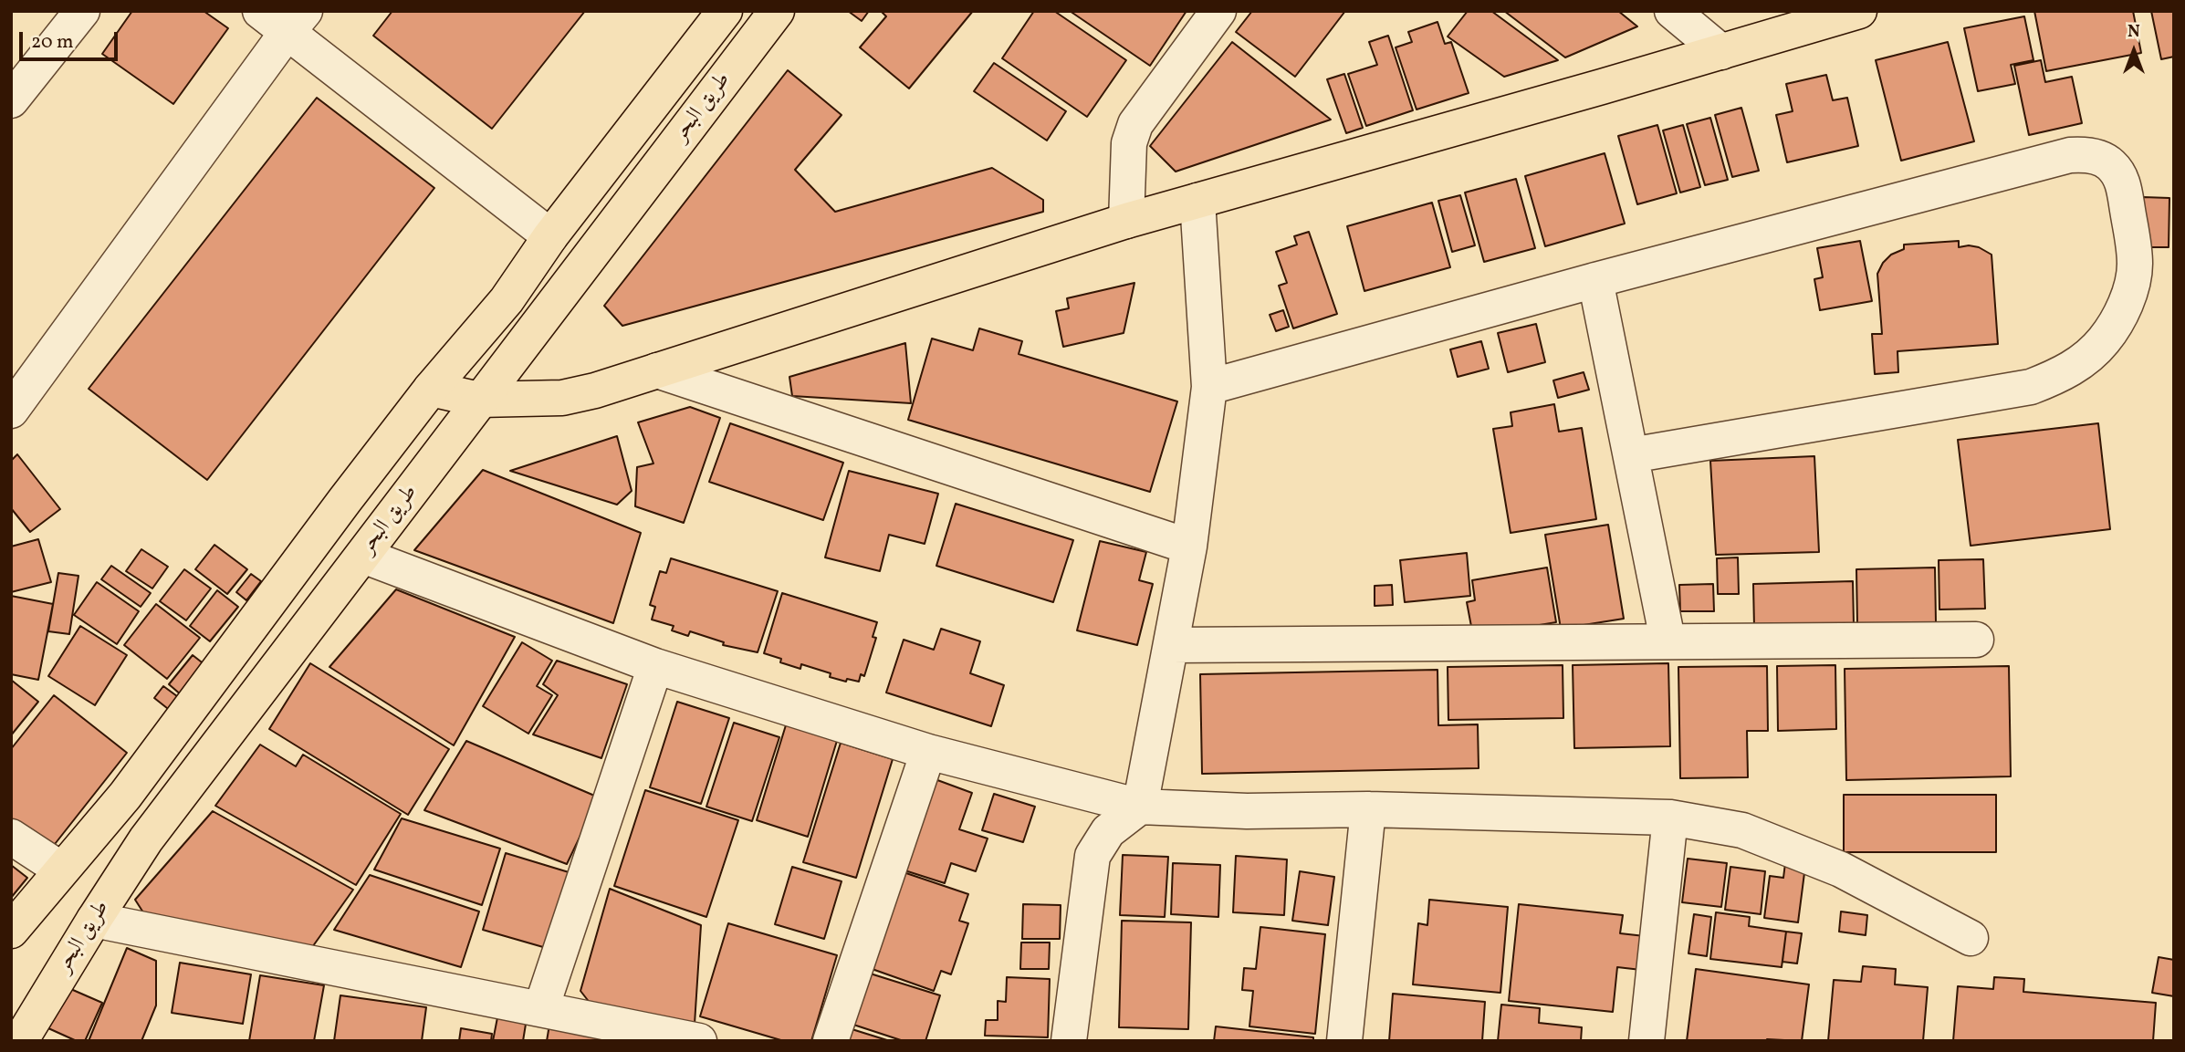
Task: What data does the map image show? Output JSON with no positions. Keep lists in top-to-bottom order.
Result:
{
  "streets": {
    "main road": ["طريق البحر"]
  },
  "scale_bar": "20 m",
  "north": "top"
}
